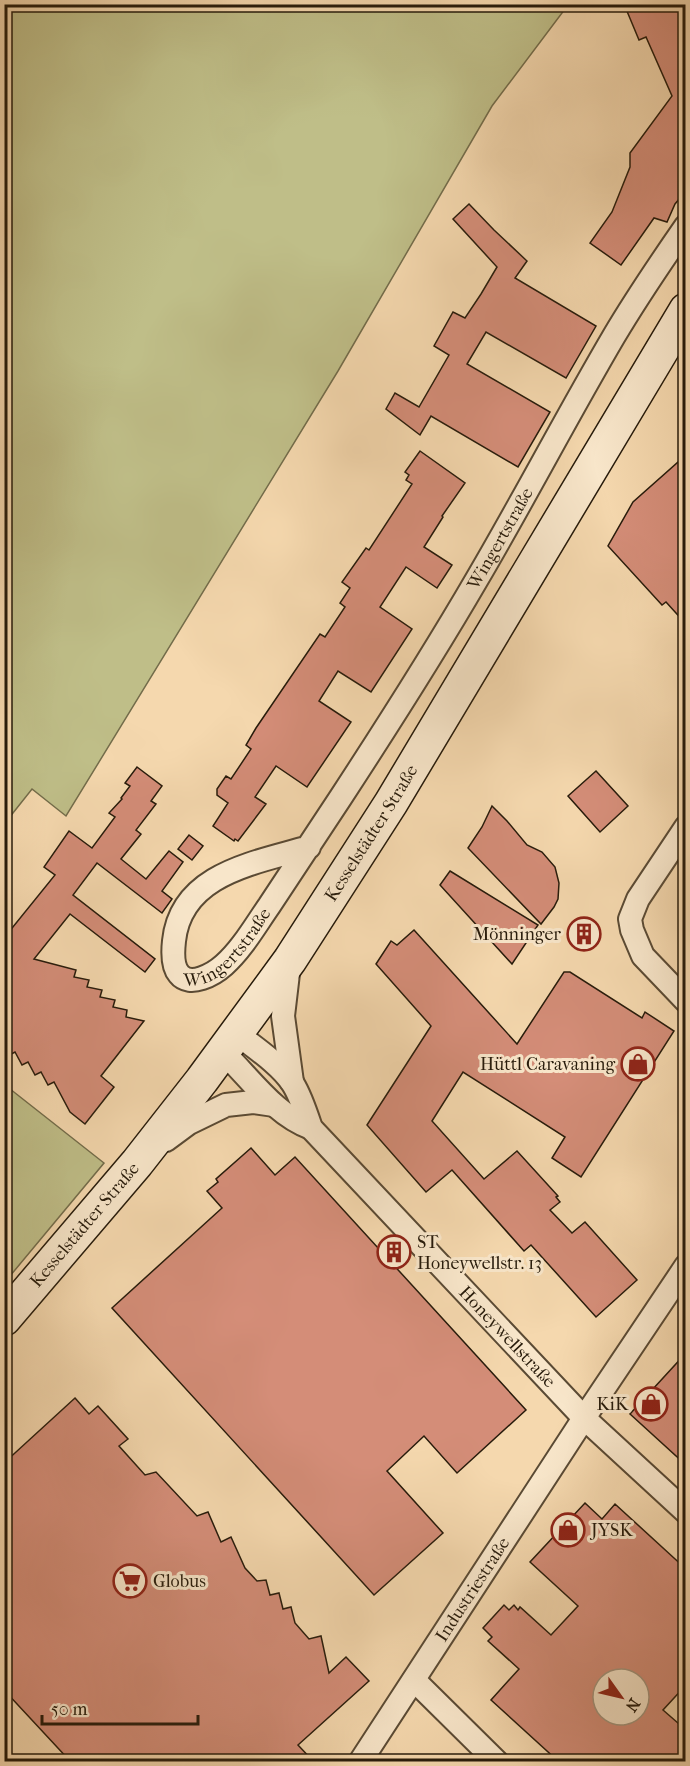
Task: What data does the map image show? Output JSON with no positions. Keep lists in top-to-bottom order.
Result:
{
  "streets": {
    "main road": ["Kesselstädter Straße"],
    "street": ["Wingertstraße", "Honeywellstraße", "Industriestraße"]
  },
  "crossings": [
    ["Kesselstädter Straße", "Honeywellstraße"],
    ["Honeywellstraße", "Industriestraße"]
  ],
  "places": {
    "building": ["Mönninger", "ST Honeywellstr. 13"],
    "shop": ["Hüttl Caravaning", "KiK", "JYSK"],
    "supermarket": ["Globus"]
  },
  "scale_bar": "50 m",
  "north": "bottom right"
}
